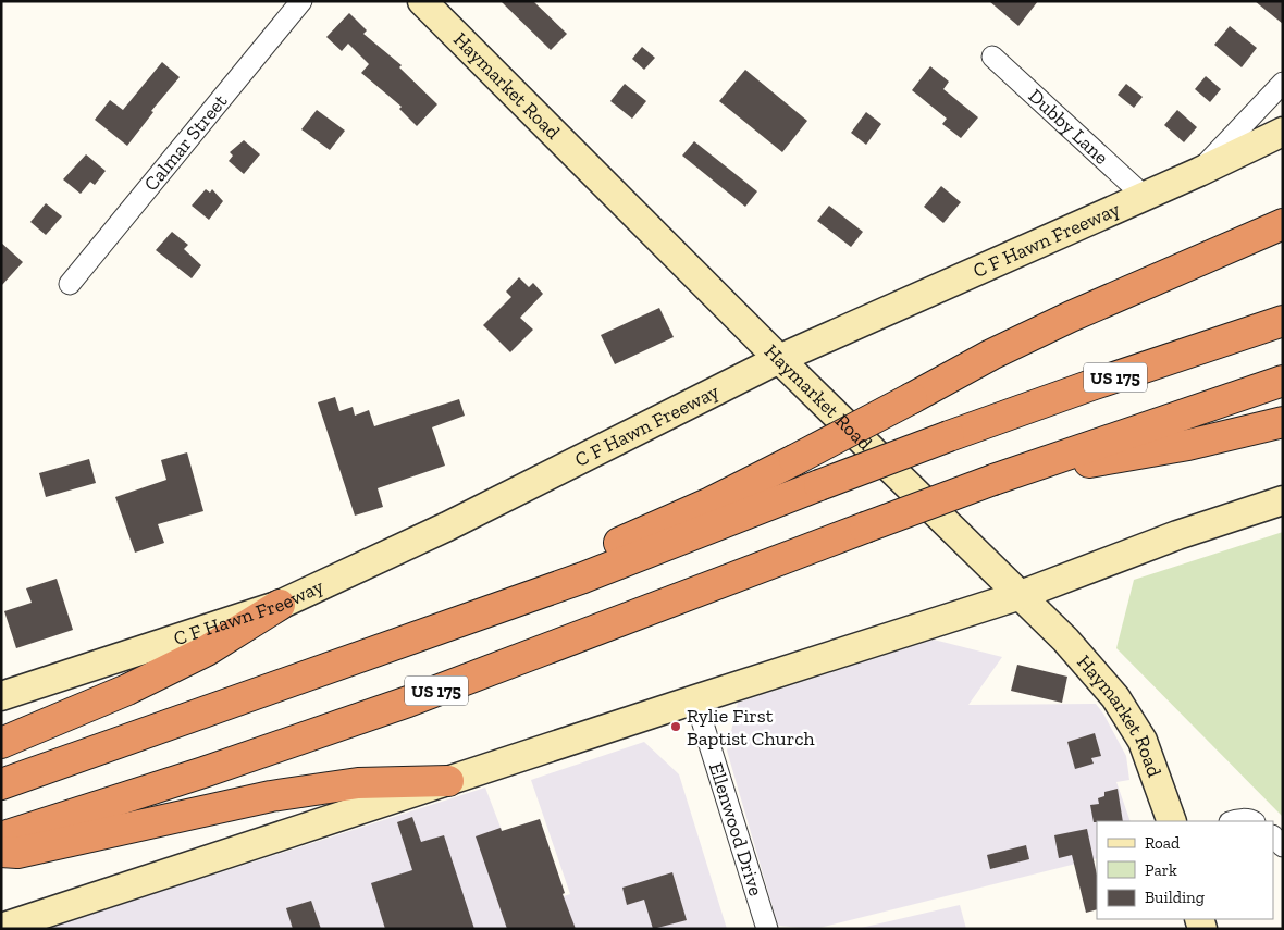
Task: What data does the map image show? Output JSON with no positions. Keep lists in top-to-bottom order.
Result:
{
  "streets": {
    "highway": ["US 175"],
    "main road": ["Haymarket Road", "C F Hawn Freeway"],
    "street": ["Dubby Lane", "Calmar Street", "Ellenwood Drive"]
  },
  "crossings": [
    ["Haymarket Road", "C F Hawn Freeway"],
    ["Dubby Lane", "C F Hawn Freeway"]
  ],
  "places": ["Rylie First Baptist Church"],
  "legend": ["Road", "Park", "Building"]
}
